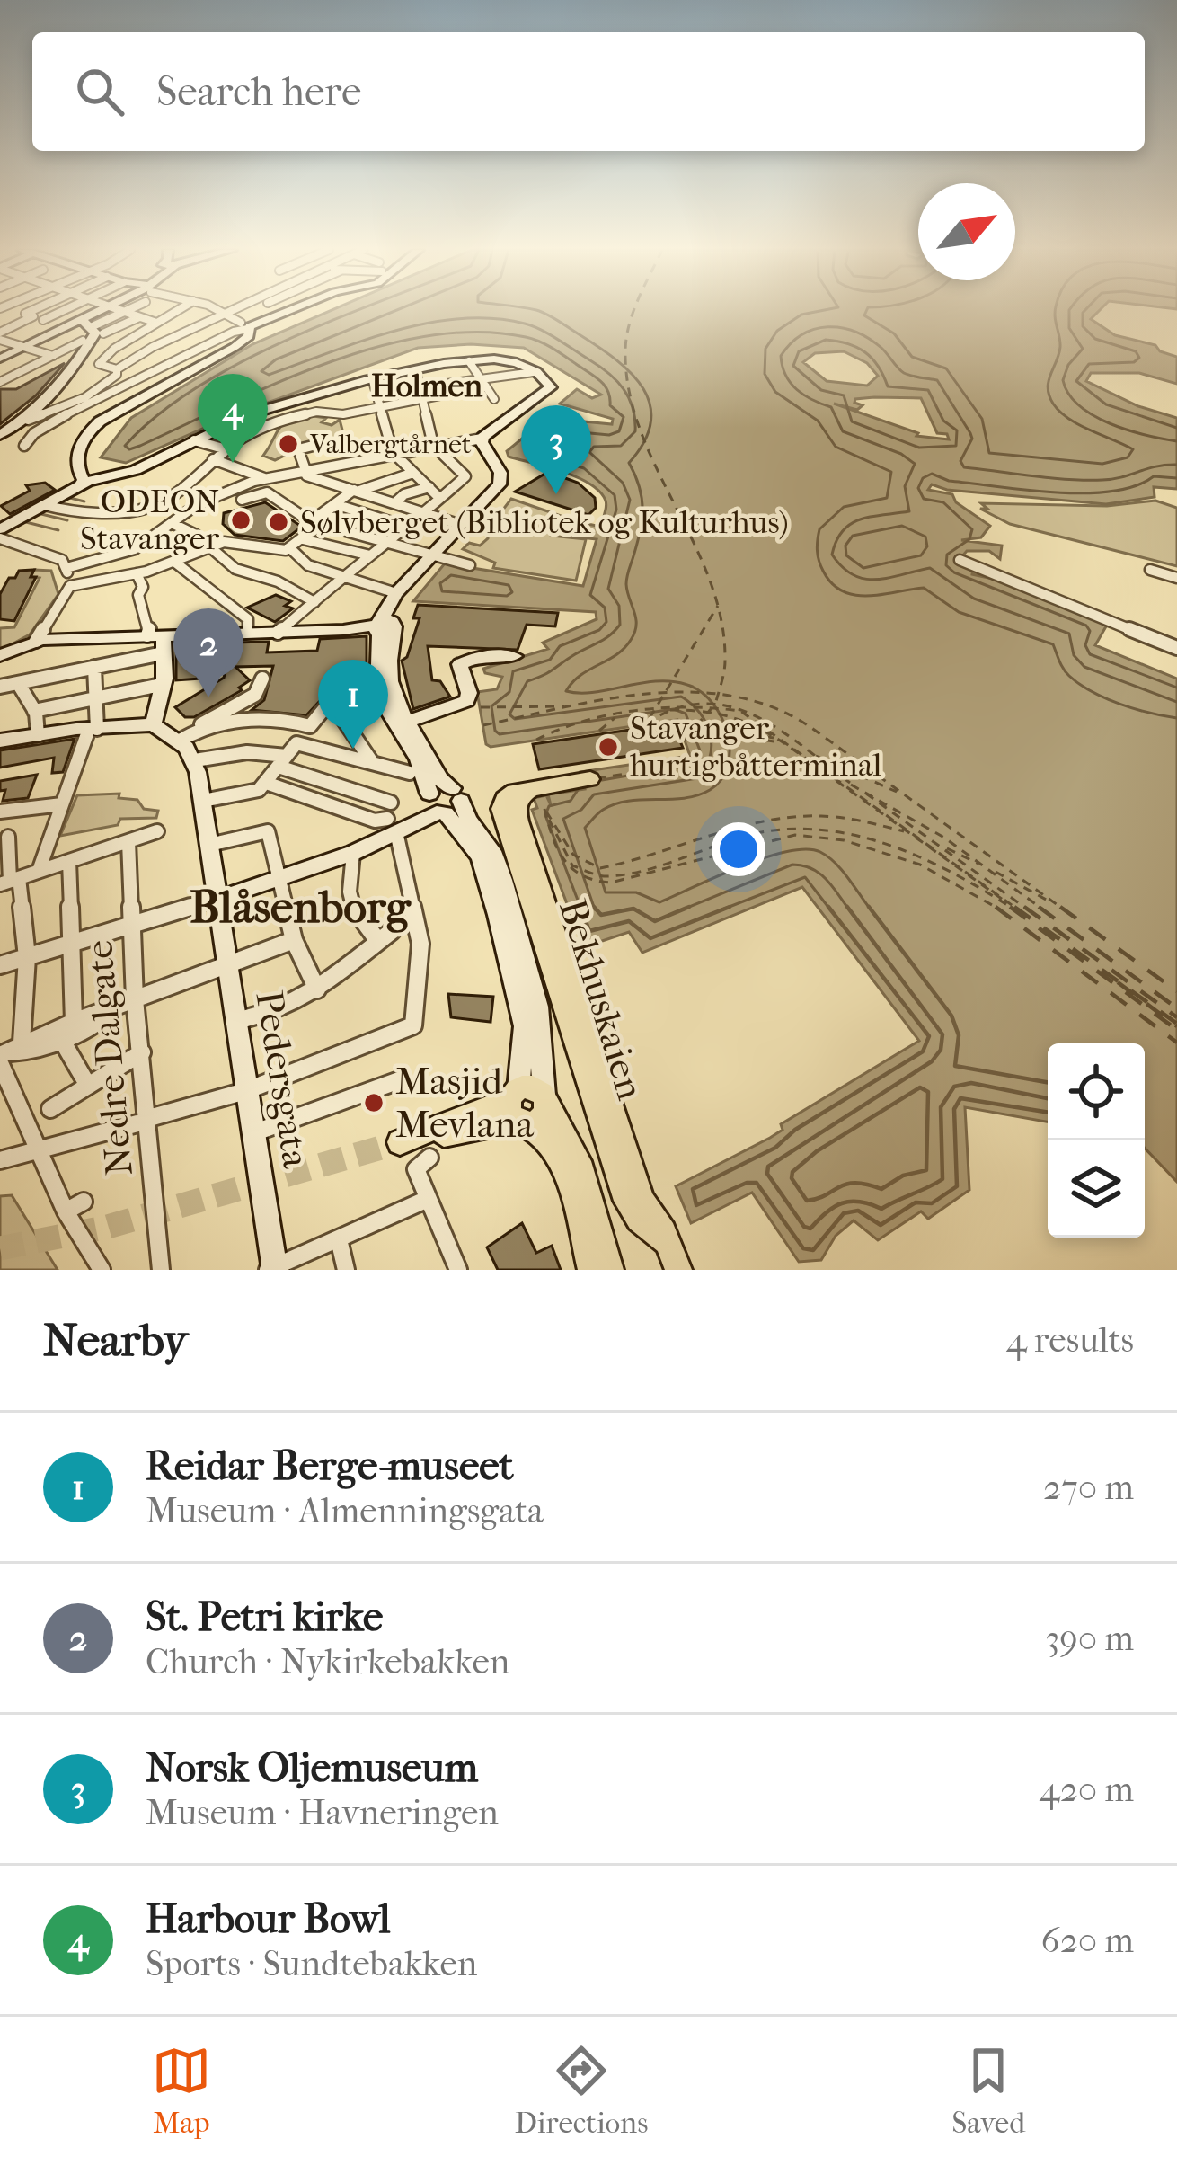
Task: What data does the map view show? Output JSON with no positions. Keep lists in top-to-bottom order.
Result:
{
  "streets": {
    "main road": ["Bekhuskaien"],
    "street": ["Nedre Dalgate", "Pedersgata"]
  },
  "districts": ["Holmen", "Blåsenborg"],
  "places": [
    "Valbergtårnet",
    "ODEON Stavanger",
    "Sølvberget (Bibliotek og Kulturhus)",
    "Stavanger hurtigbåtterminal",
    "Masjid Mevlana"
  ],
  "north": "top right",
  "page": {
    "search": "Search here",
    "pins": [
      "4",
      "3",
      "2",
      "1"
    ],
    "heading": ["Nearby", "4 results"],
    "list": [
      {
        "mark": "1",
        "name": "Reidar Berge-museet",
        "note": "Museum · Almenningsgata",
        "value": "270 m"
      },
      {
        "mark": "2",
        "name": "St. Petri kirke",
        "note": "Church · Nykirkebakken",
        "value": "390 m"
      },
      {
        "mark": "3",
        "name": "Norsk Oljemuseum",
        "note": "Museum · Havneringen",
        "value": "420 m"
      },
      {
        "mark": "4",
        "name": "Harbour Bowl",
        "note": "Sports · Sundtebakken",
        "value": "620 m"
      }
    ],
    "nav": ["Map", "Directions", "Saved"]
  }
}
